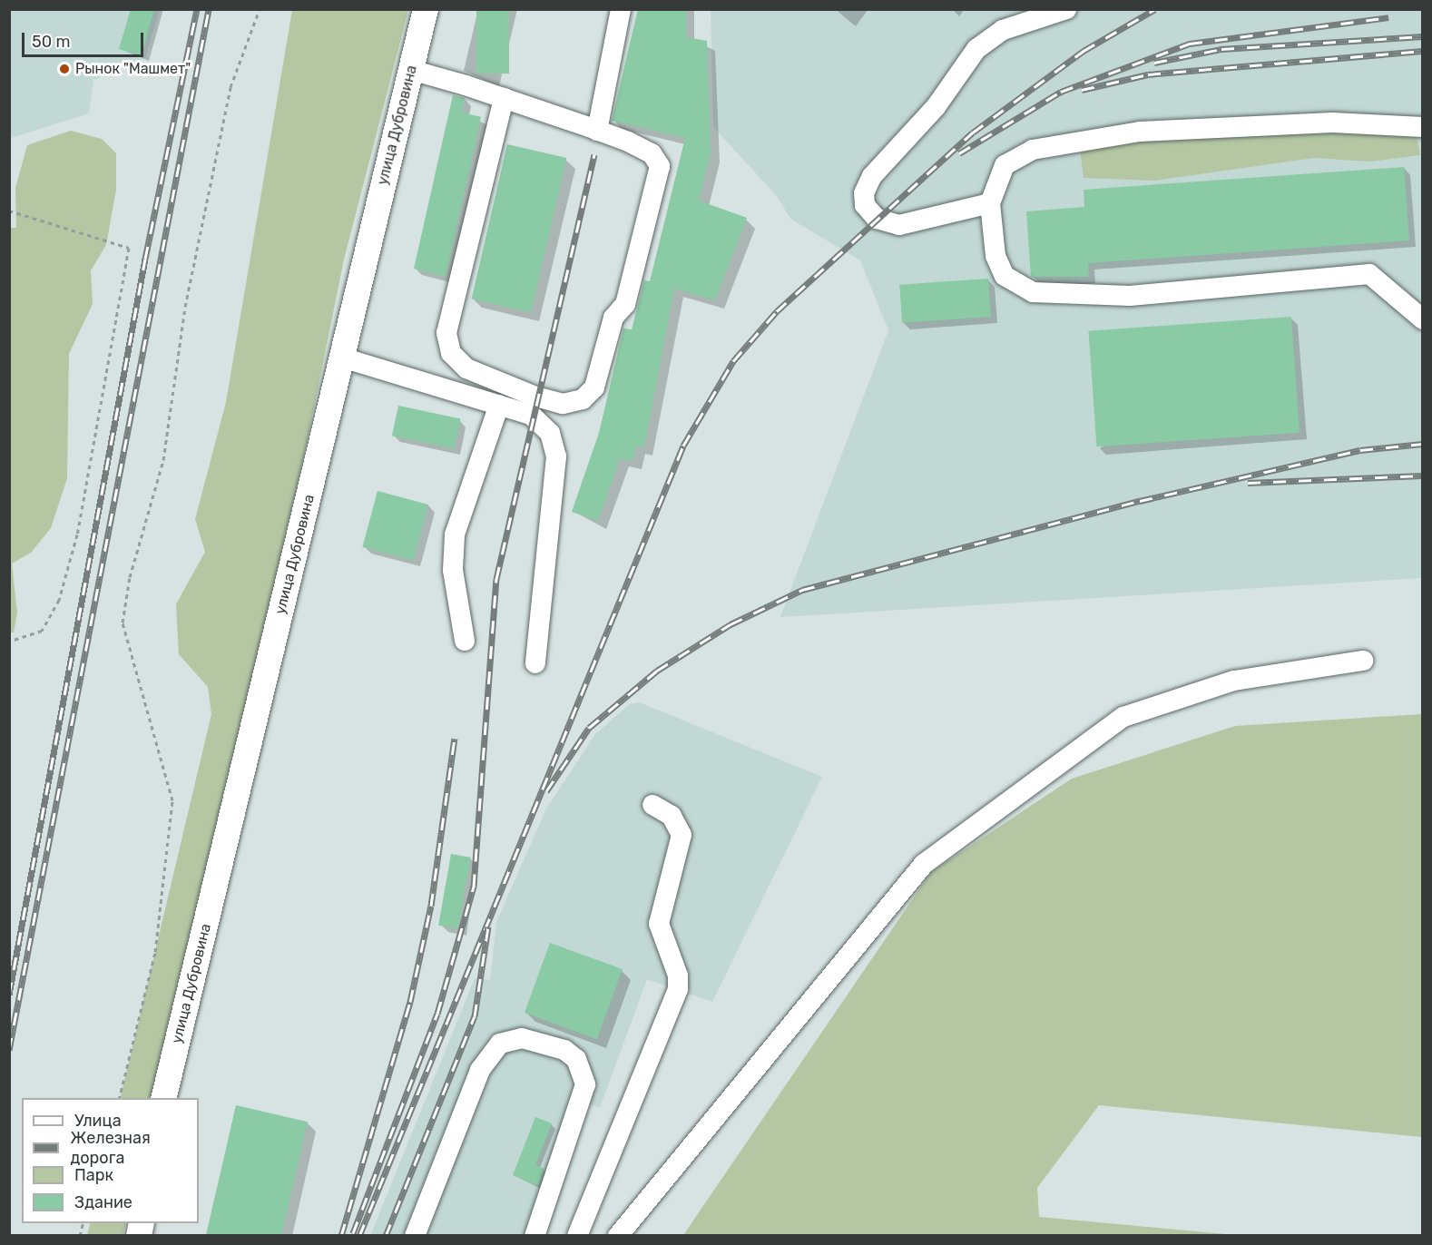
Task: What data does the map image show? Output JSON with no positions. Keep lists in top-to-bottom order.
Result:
{
  "streets": {
    "main road": ["улица Дубровина"]
  },
  "places": ["Рынок \"Машмет\""],
  "legend": [
    "Улица",
    "Железная дорога",
    "Парк",
    "Здание"
  ],
  "scale_bar": "50 m"
}
